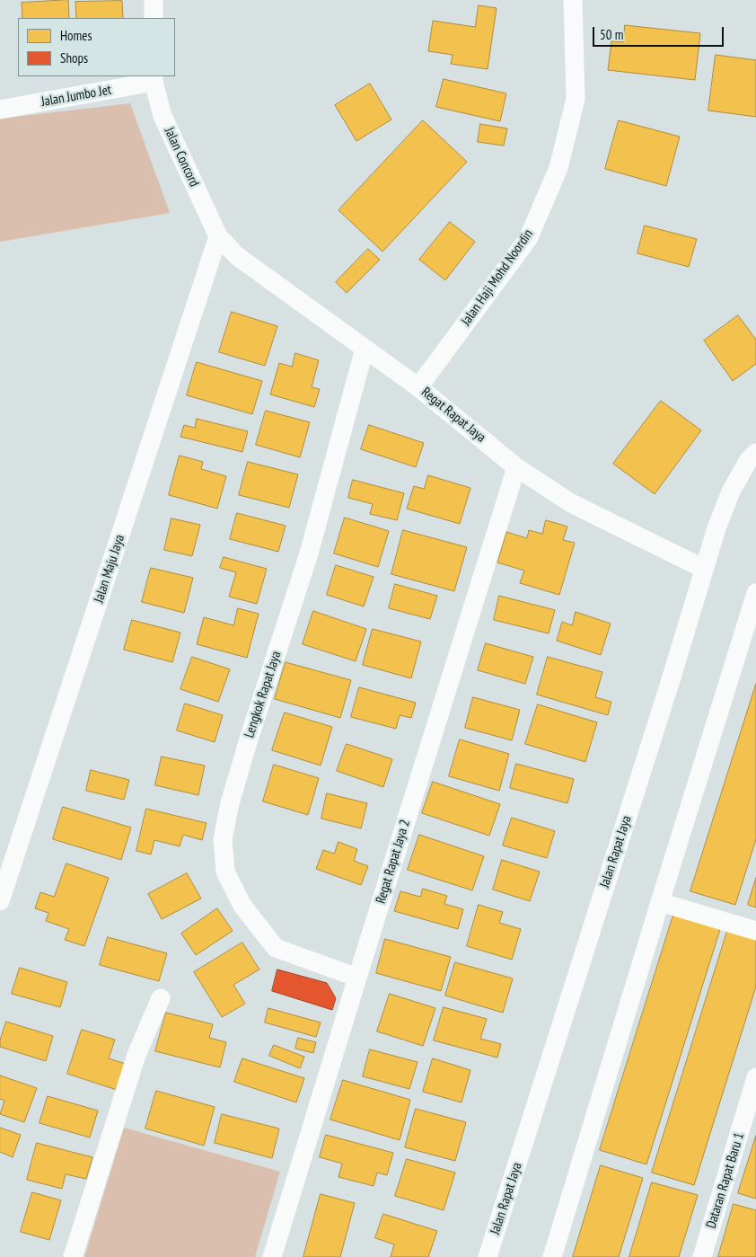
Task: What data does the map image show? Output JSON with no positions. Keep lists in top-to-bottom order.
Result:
{
  "streets": {
    "street": [
      "Jalan Jumbo Jet",
      "Jalan Concord",
      "Jalan Haji Mohd Noordin",
      "Regat Rapat Jaya",
      "Jalan Maju Jaya",
      "Lengkok Rapat Jaya",
      "Jalan Rapat Jaya",
      "Regat Rapat Jaya 2",
      "Dataran Rapat Baru 1"
    ]
  },
  "crossings": [
    ["Jalan Jumbo Jet", "Jalan Concord"],
    ["Jalan Concord", "Regat Rapat Jaya"],
    ["Jalan Concord", "Jalan Maju Jaya"],
    ["Jalan Haji Mohd Noordin", "Regat Rapat Jaya"],
    ["Regat Rapat Jaya", "Jalan Maju Jaya"],
    ["Regat Rapat Jaya", "Lengkok Rapat Jaya"],
    ["Regat Rapat Jaya", "Jalan Rapat Jaya"],
    ["Regat Rapat Jaya", "Regat Rapat Jaya 2"],
    ["Lengkok Rapat Jaya", "Regat Rapat Jaya 2"]
  ],
  "legend": ["Homes", "Shops"],
  "scale_bar": "50 m"
}
